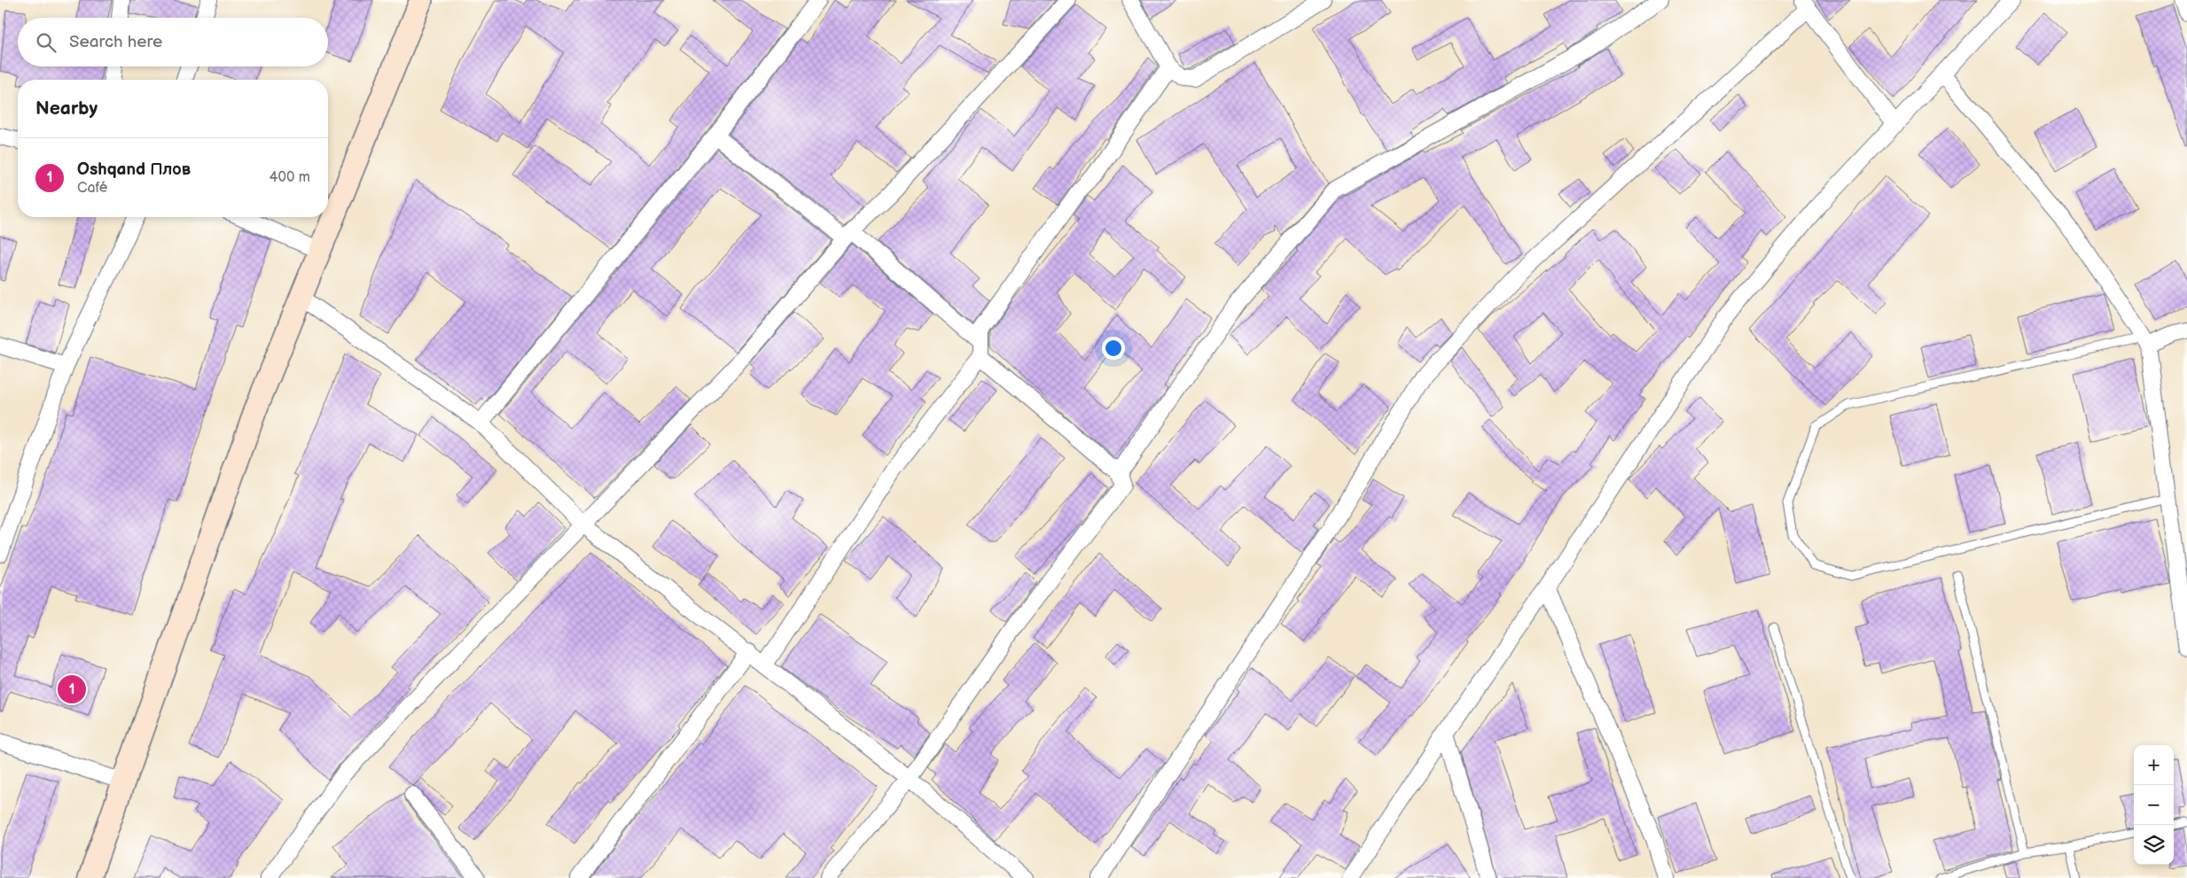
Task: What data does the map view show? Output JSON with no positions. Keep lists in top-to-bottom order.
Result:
{
  "page": {
    "search": "Search here",
    "heading": "Nearby",
    "list": [
      {
        "mark": "1",
        "name": "Oshqand Плов",
        "note": "Café",
        "value": "400 m"
      }
    ],
    "pins": "1",
    "map_buttons": ["+", "−"]
  }
}
